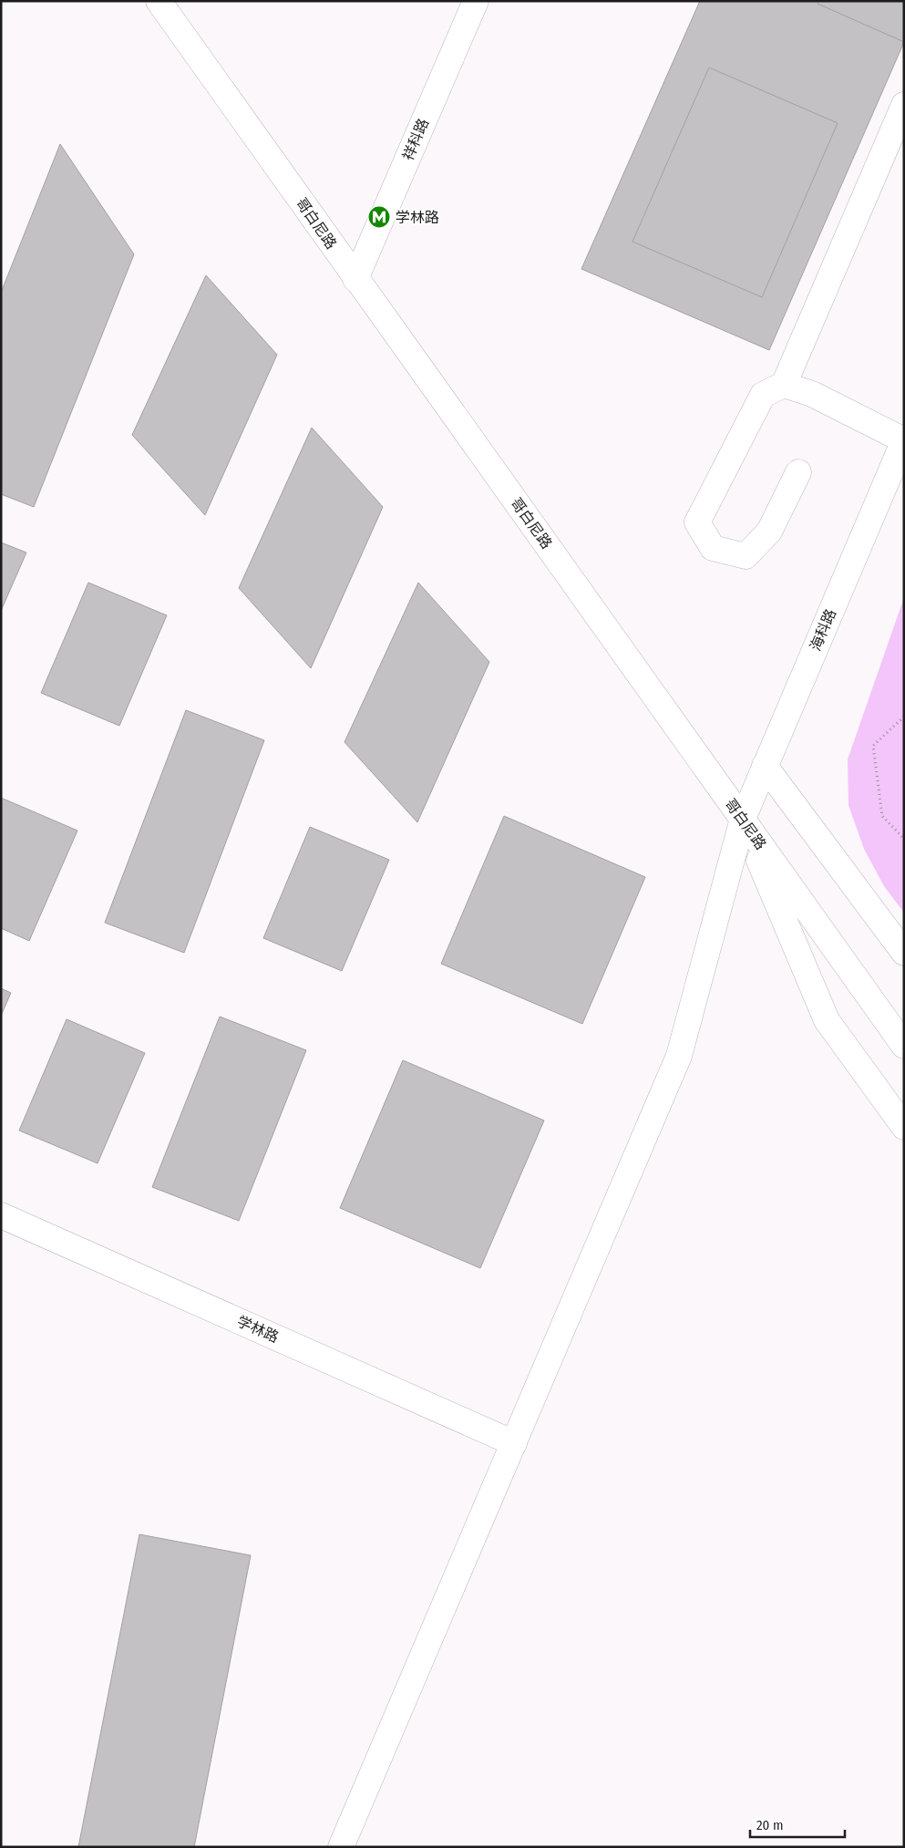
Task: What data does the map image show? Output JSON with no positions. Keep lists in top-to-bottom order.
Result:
{
  "streets": {
    "street": [
      "祥科路",
      "哥白尼路",
      "海科路",
      "学林路"
    ]
  },
  "crossings": [
    ["祥科路", "哥白尼路"],
    ["哥白尼路", "海科路"],
    ["海科路", "学林路"]
  ],
  "places": {
    "metro station": ["学林路"]
  },
  "scale_bar": "20 m"
}
